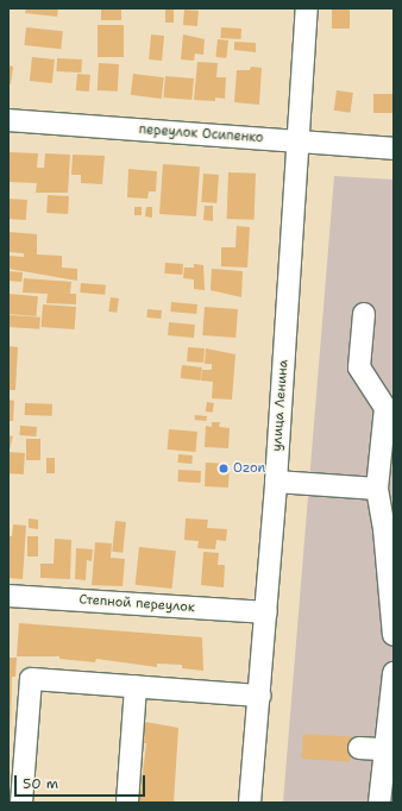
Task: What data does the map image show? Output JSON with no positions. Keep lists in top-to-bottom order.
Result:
{
  "streets": {
    "street": ["переулок Осипенко", "улица Ленина", "Степной переулок"]
  },
  "crossings": [
    ["переулок Осипенко", "улица Ленина"],
    ["улица Ленина", "Степной переулок"]
  ],
  "places": ["Ozon"],
  "scale_bar": "50 m"
}
